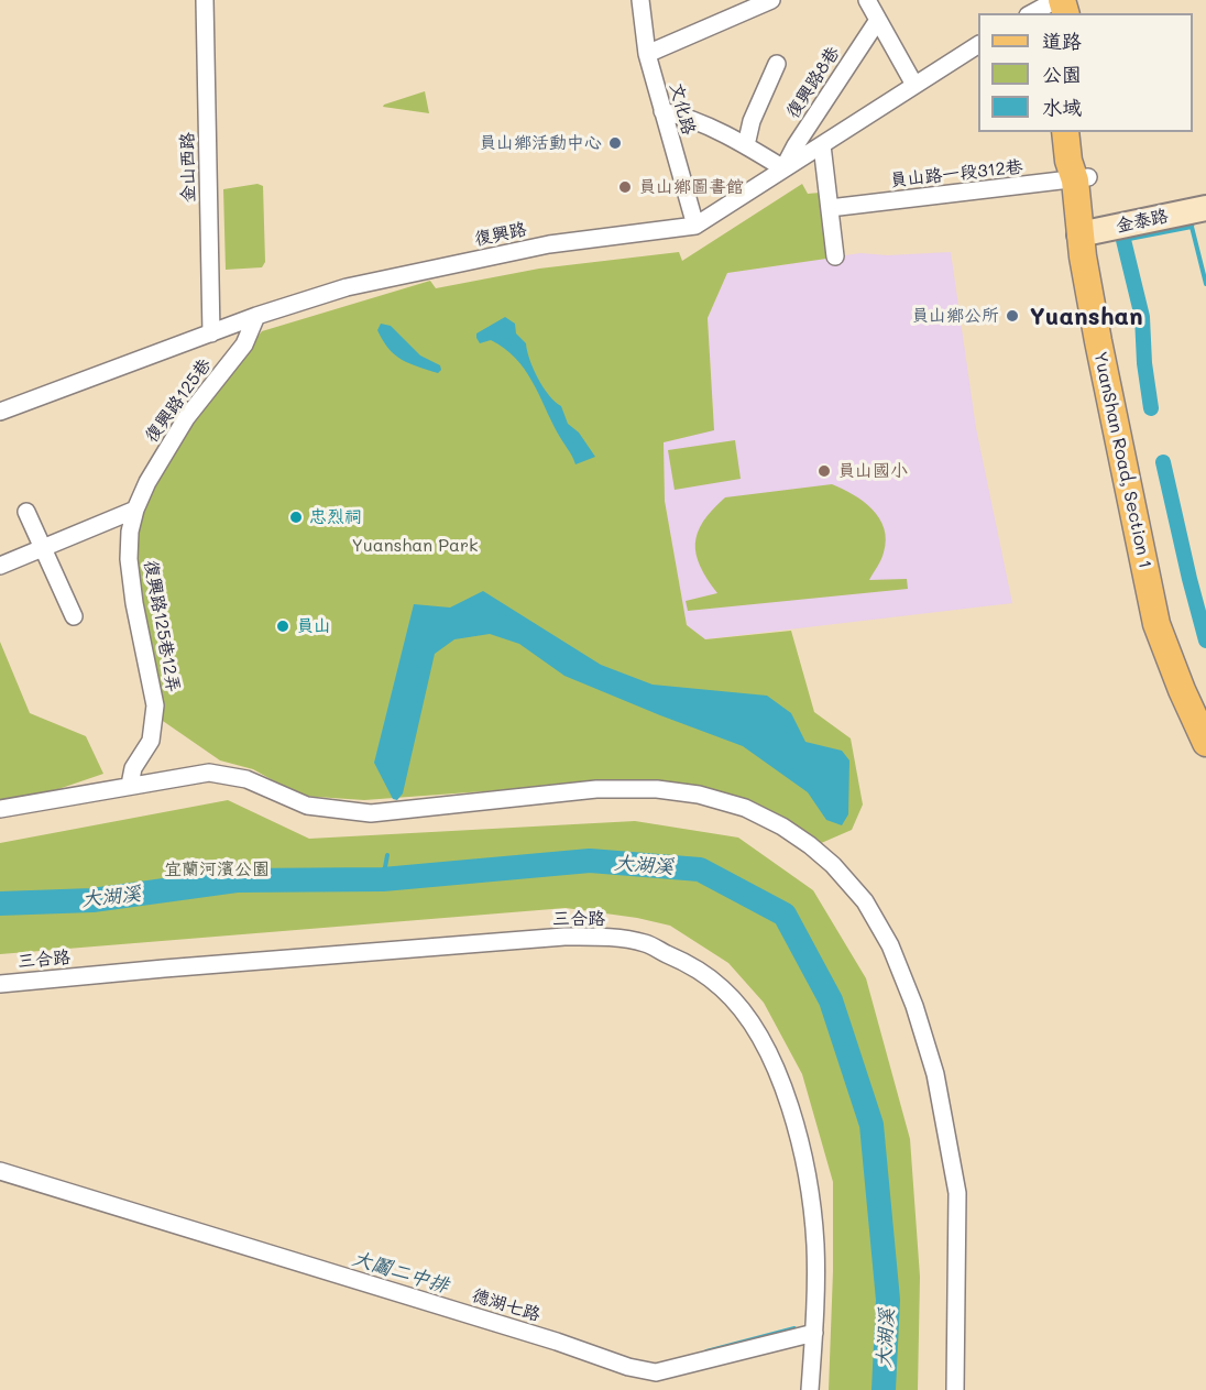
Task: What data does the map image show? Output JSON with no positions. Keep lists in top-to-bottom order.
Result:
{
  "streets": {
    "main road": ["YuanShan Road, Section 1"],
    "street": [
      "復興路8巷",
      "文化路",
      "金山西路",
      "員山路一段312巷",
      "金泰路",
      "復興路",
      "復興路125巷",
      "復興路125巷12弄",
      "三合路",
      "德湖七路"
    ]
  },
  "crossings": [
    ["復興路8巷", "復興路"],
    ["文化路", "復興路"],
    ["金山西路", "復興路"],
    ["員山路一段312巷", "YuanShan Road, Section 1"],
    ["金泰路", "YuanShan Road, Section 1"],
    ["復興路", "復興路125巷"],
    ["復興路125巷", "復興路125巷12弄"],
    ["三合路", "德湖七路"]
  ],
  "districts": ["Yuanshan"],
  "water": ["大湖溪", "大鬮二中排"],
  "parks": ["Yuanshan Park", "宜蘭河濱公園"],
  "places": [
    "員山鄉活動中心",
    "員山鄉圖書館",
    "員山鄉公所",
    "員山國小",
    "忠烈祠",
    "員山"
  ],
  "legend": ["道路", "公園", "水域"]
}
